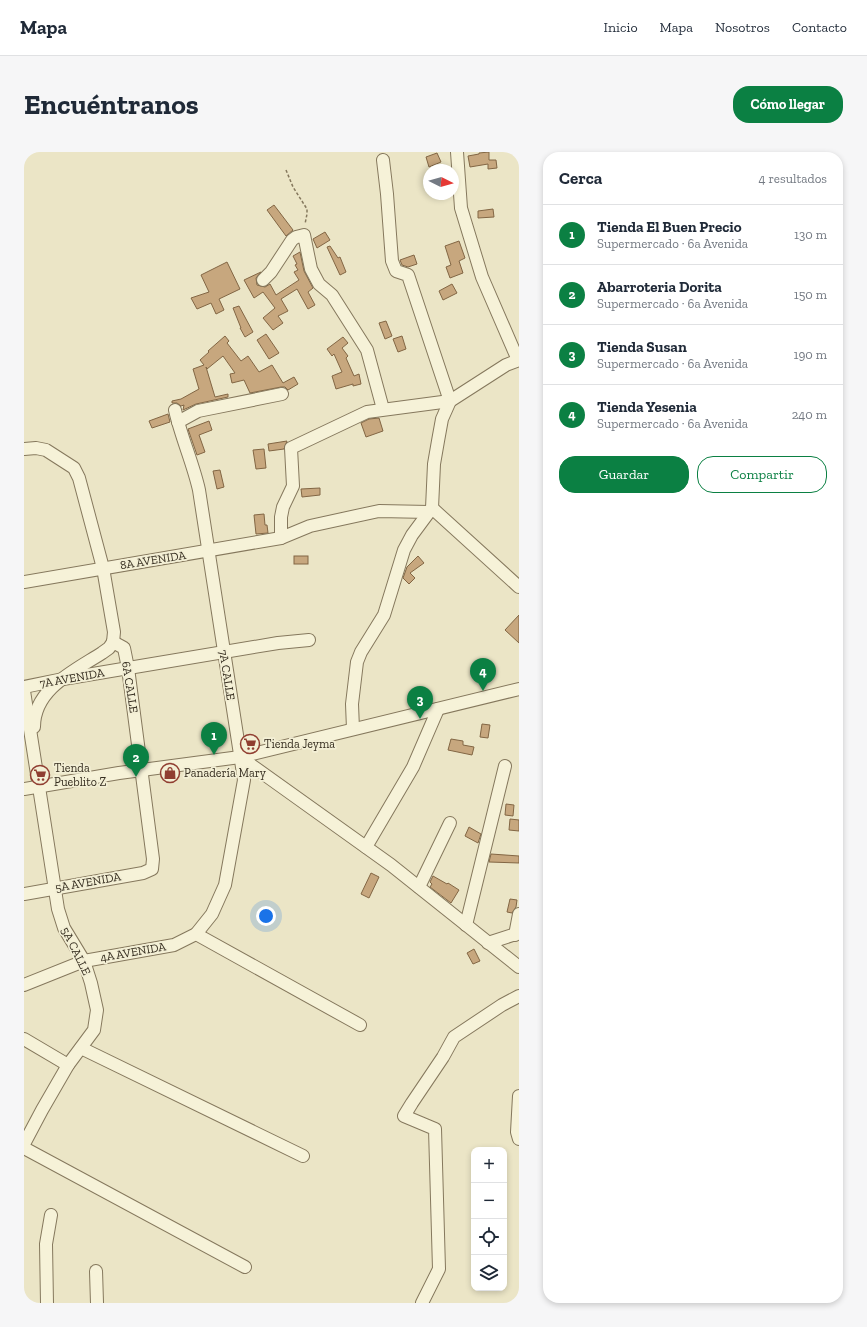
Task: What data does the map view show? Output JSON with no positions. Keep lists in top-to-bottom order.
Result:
{
  "streets": {
    "street": [
      "8A AVENIDA",
      "7A CALLE",
      "7A AVENIDA",
      "6A CALLE",
      "5A AVENIDA",
      "5A CALLE",
      "4A AVENIDA"
    ]
  },
  "crossings": [
    ["8A AVENIDA", "7A CALLE"],
    ["7A CALLE", "7A AVENIDA"],
    ["7A CALLE", "4A AVENIDA"],
    ["7A AVENIDA", "6A CALLE"],
    ["6A CALLE", "5A AVENIDA"],
    ["5A AVENIDA", "5A CALLE"],
    ["5A CALLE", "4A AVENIDA"]
  ],
  "places": {
    "supermarket": ["Tienda Jeyma", "Tienda Pueblito Z"],
    "shop": ["Panadería Mary"]
  },
  "north": "right",
  "page": {
    "header": "Mapa",
    "nav": [
      "Inicio",
      "Mapa",
      "Nosotros",
      "Contacto"
    ],
    "buttons": [
      "Cómo llegar",
      ["Guardar", "Compartir"]
    ],
    "title": "Encuéntranos",
    "heading": ["Cerca", "4 resultados"],
    "list": [
      {
        "mark": "1",
        "name": "Tienda El Buen Precio",
        "note": "Supermercado · 6a Avenida",
        "value": "130 m"
      },
      {
        "mark": "2",
        "name": "Abarroteria Dorita",
        "note": "Supermercado · 6a Avenida",
        "value": "150 m"
      },
      {
        "mark": "3",
        "name": "Tienda Susan",
        "note": "Supermercado · 6a Avenida",
        "value": "190 m"
      },
      {
        "mark": "4",
        "name": "Tienda Yesenia",
        "note": "Supermercado · 6a Avenida",
        "value": "240 m"
      }
    ],
    "pins": [
      "4",
      "3",
      "1",
      "2"
    ],
    "map_buttons": ["+", "−"]
  }
}
